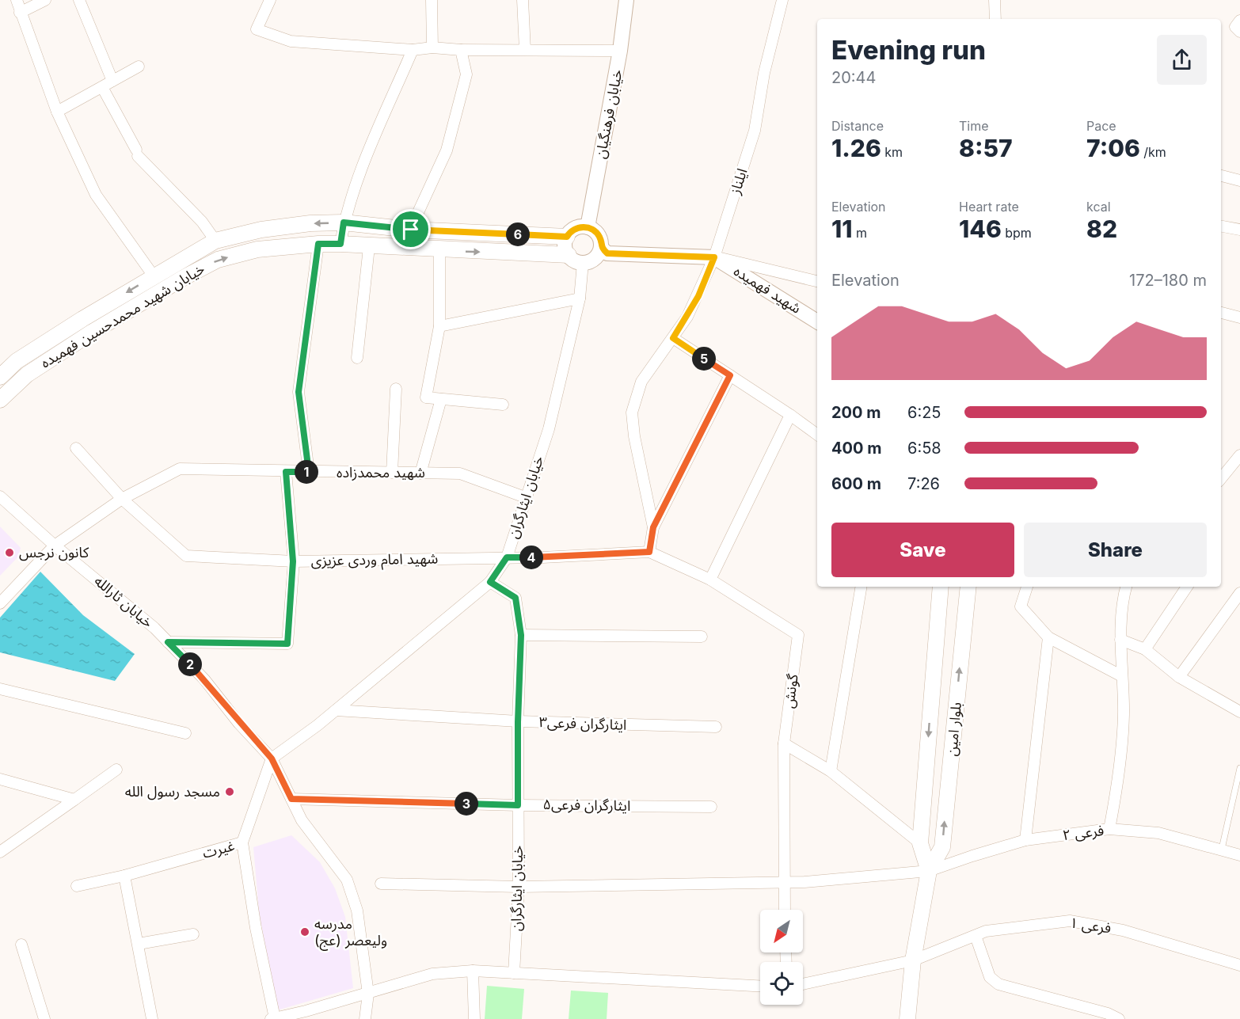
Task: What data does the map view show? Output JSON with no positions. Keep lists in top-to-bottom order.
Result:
{
  "streets": {
    "main road": ["خیابان شهید محمدحسین فهمیده", "بلوار امین"],
    "street": [
      "خیابان فرهنگیان",
      "ایلناز",
      "شهید فهمیده",
      "شهید محمدزاده",
      "خیابان ایثارگران",
      "شهید امام وردی عزیزی",
      "خیابان ثارالله",
      "گونش",
      "ایثارگران فرعی۳",
      "ایثارگران فرعی۵",
      "فرعی ۲",
      "غیرت",
      "فرعی ۱"
    ]
  },
  "crossings": [
    ["خیابان فرهنگیان", "خیابان شهید محمدحسین فهمیده"],
    ["خیابان فرهنگیان", "خیابان ایثارگران"],
    ["ایلناز", "شهید فهمیده"],
    ["خیابان شهید محمدحسین فهمیده", "خیابان ایثارگران"],
    ["شهید محمدزاده", "خیابان ایثارگران"],
    ["شهید محمدزاده", "شهید امام وردی عزیزی"],
    ["شهید محمدزاده", "خیابان ثارالله"],
    ["خیابان ایثارگران", "شهید امام وردی عزیزی"],
    ["خیابان ایثارگران", "ایثارگران فرعی۳"],
    ["خیابان ایثارگران", "ایثارگران فرعی۵"],
    ["خیابان ایثارگران", "فرعی ۲"],
    ["شهید امام وردی عزیزی", "گونش"],
    ["خیابان ثارالله", "ایثارگران فرعی۵"],
    ["گونش", "فرعی ۲"],
    ["بلوار امین", "فرعی ۲"],
    ["بلوار امین", "فرعی ۱"]
  ],
  "places": ["کانون نرجس", "مسجد رسول الله", "مدرسه ولیعصر (عج)"],
  "north": "bottom left",
  "page": {
    "heading": ["Evening run", "20:44"],
    "stats": [
      ["Distance", "1.26 km"],
      ["Time", "8:57"],
      ["Pace", "7:06 /km"],
      ["Elevation", "11 m"],
      ["Heart rate", "146 bpm"],
      ["kcal", "82"]
    ],
    "pins": [
      "6",
      "5",
      "1",
      "4",
      "2",
      "3"
    ],
    "chart": ["Elevation", "172–180 m"],
    "list": [
      {
        "name": "200 m",
        "note": "6:25"
      },
      {
        "name": "400 m",
        "note": "6:58"
      },
      {
        "name": "600 m",
        "note": "7:26"
      }
    ],
    "buttons": ["Save", "Share"]
  }
}
